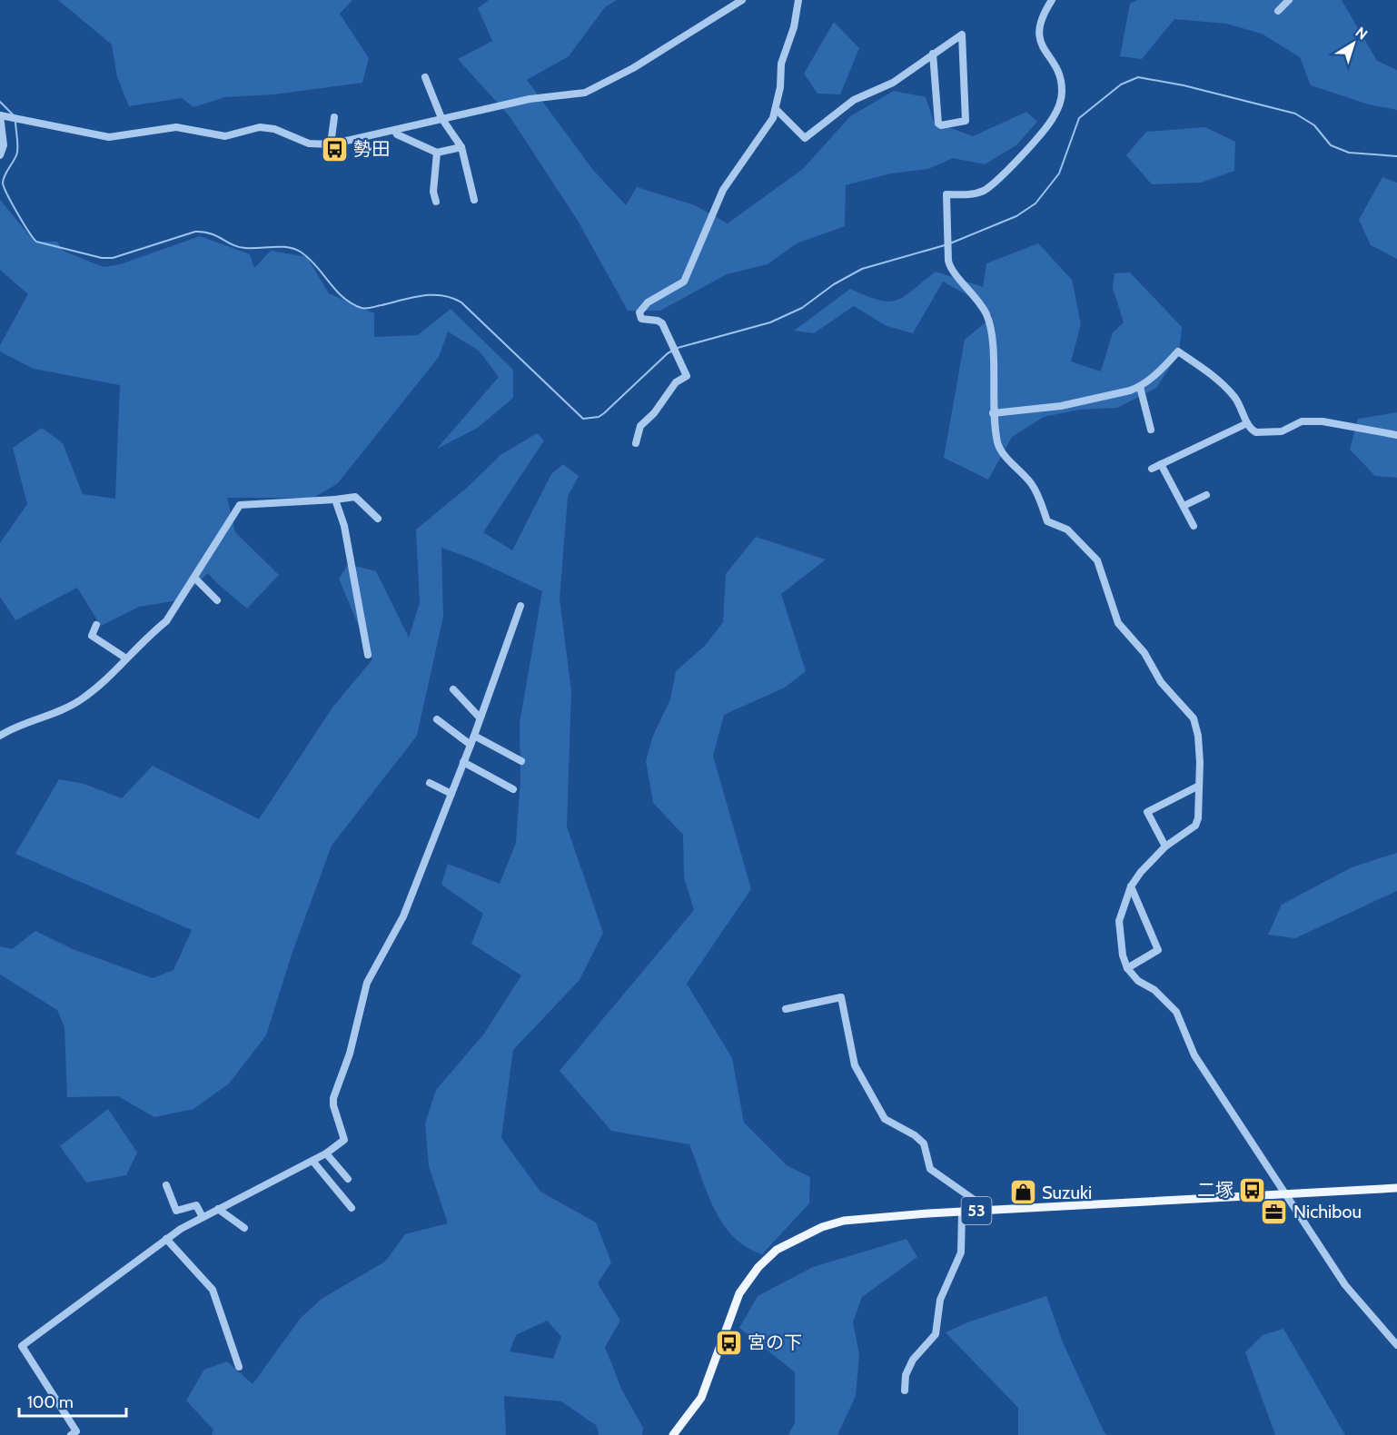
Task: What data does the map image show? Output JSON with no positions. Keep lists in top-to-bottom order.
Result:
{
  "streets": {
    "main road": ["53"]
  },
  "places": {
    "bus stop": ["勢田", "二塚", "宮の下"],
    "shop": ["Suzuki"],
    "office": ["Nichibou"]
  },
  "scale_bar": "100 m",
  "north": "top right"
}
